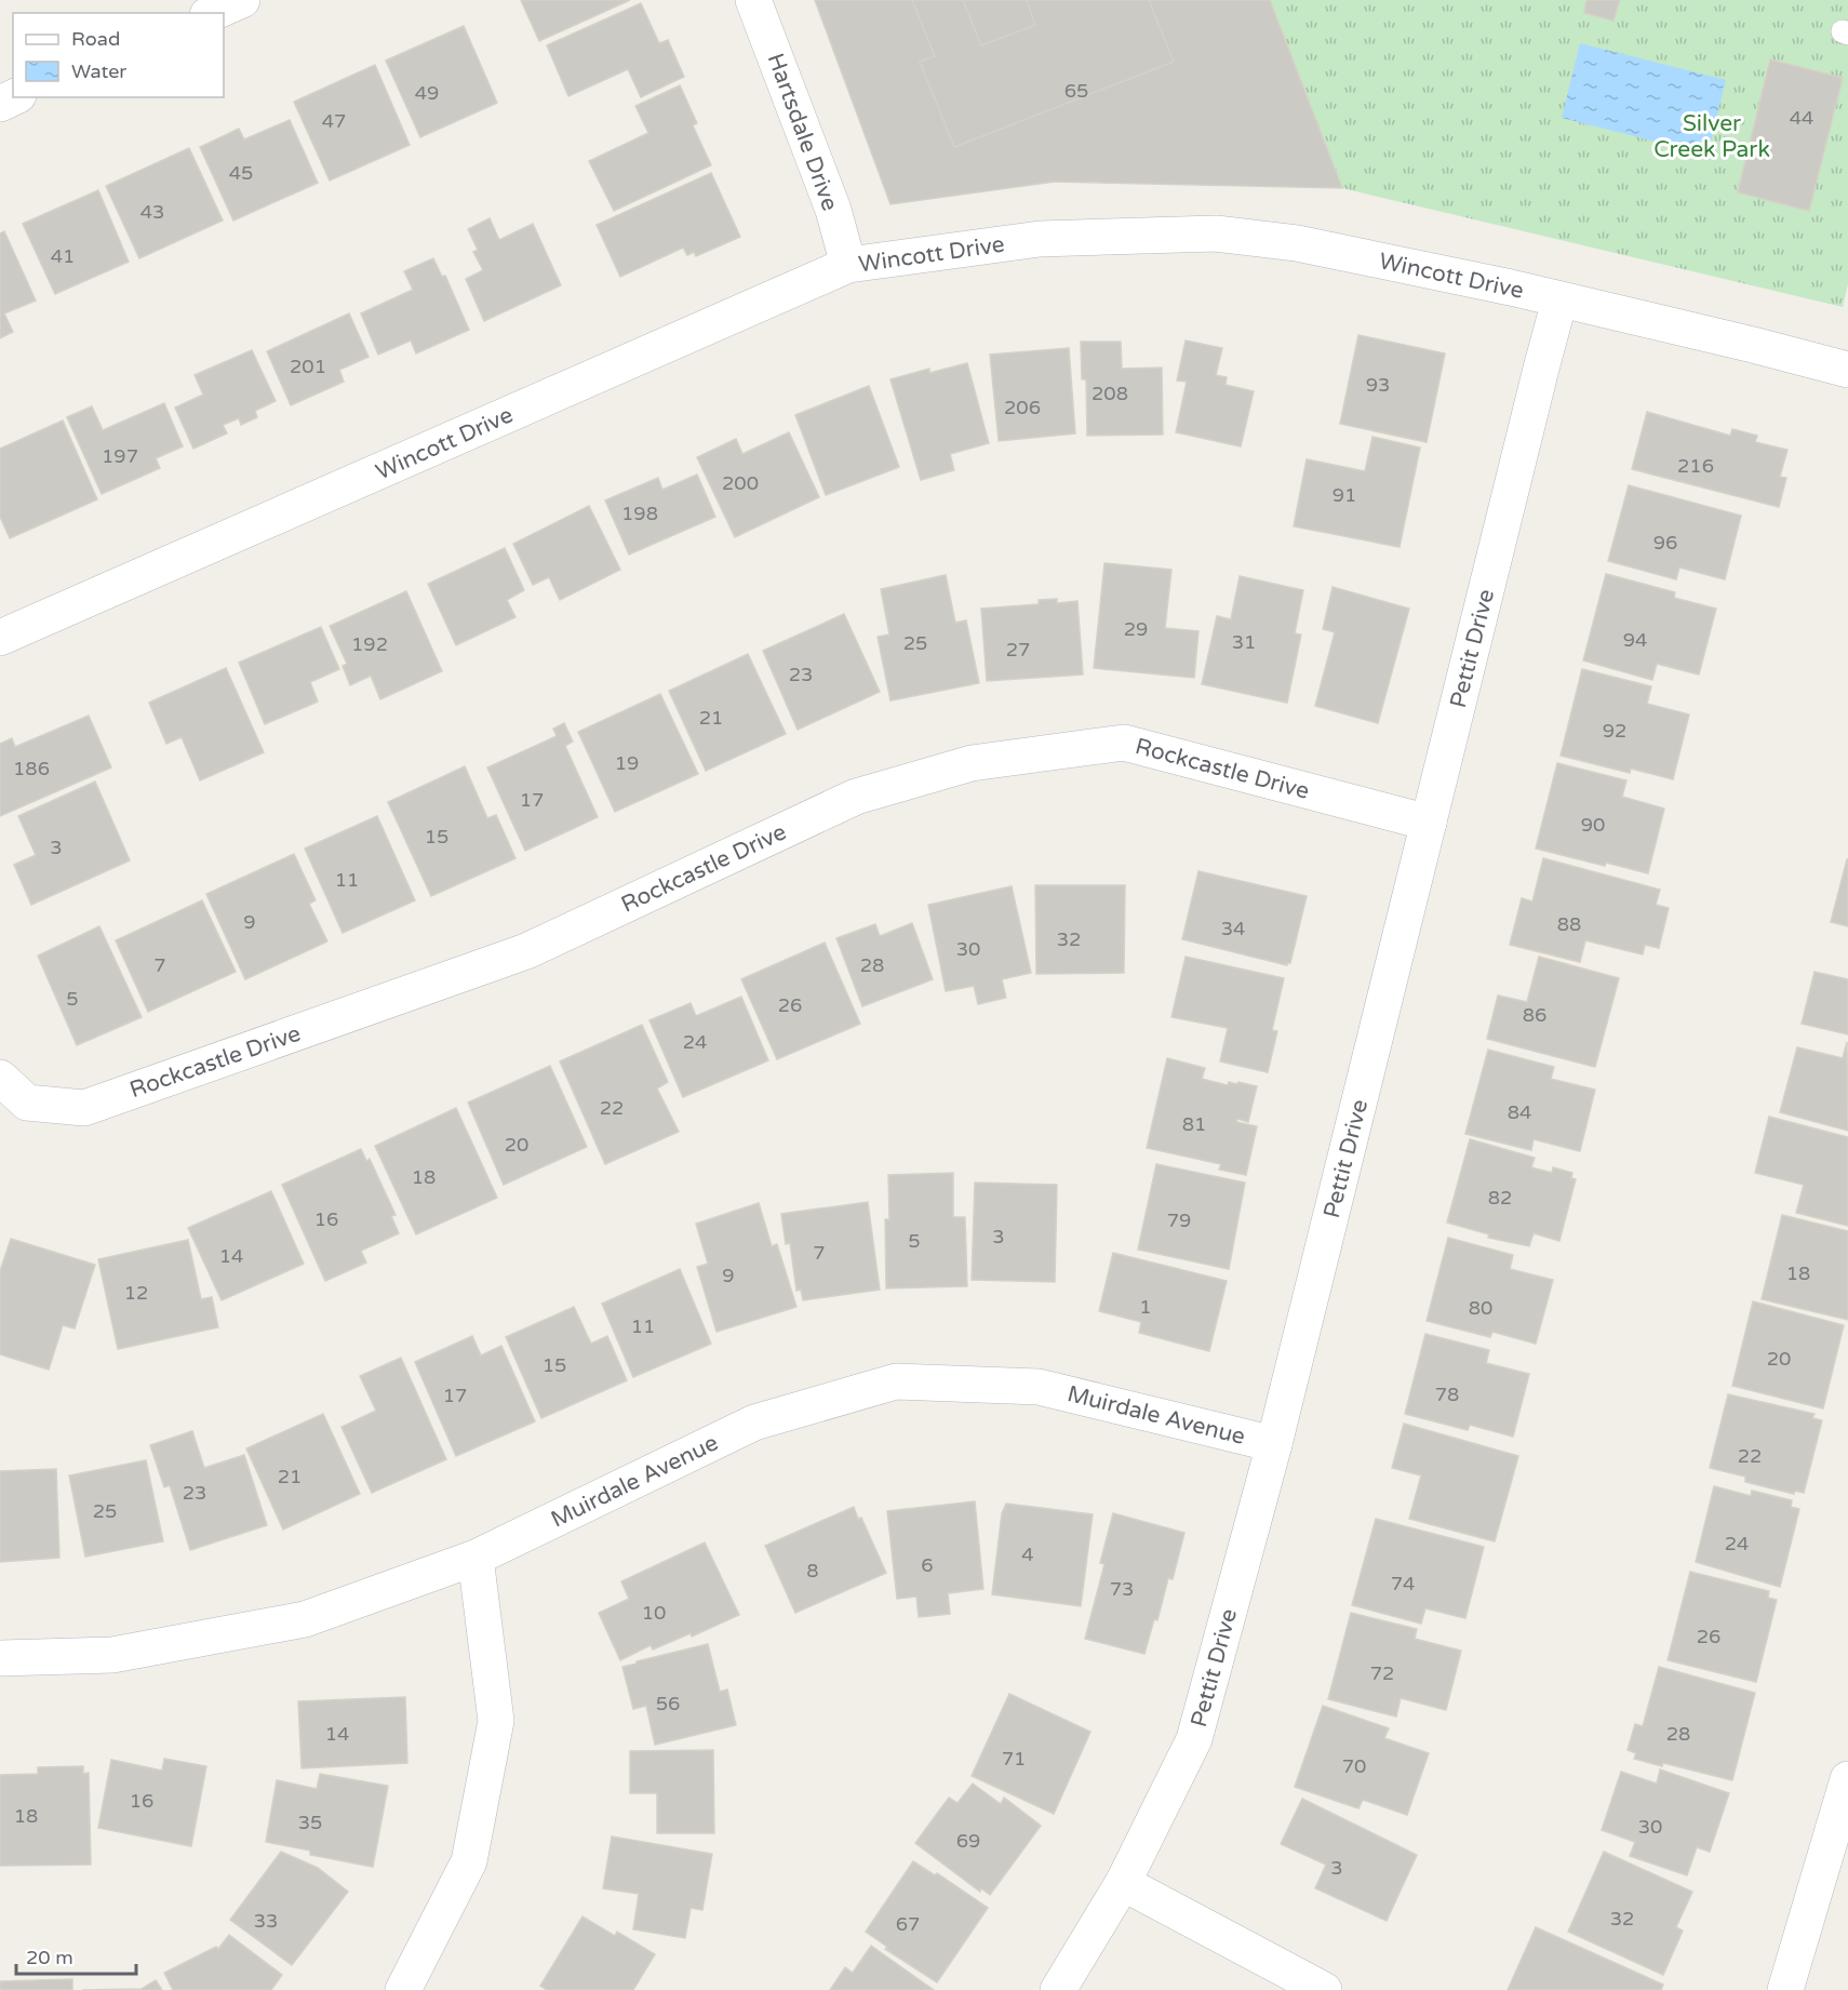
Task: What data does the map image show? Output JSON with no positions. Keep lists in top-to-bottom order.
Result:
{
  "streets": {
    "street": [
      "Hartsdale Drive",
      "Wincott Drive",
      "Pettit Drive",
      "Rockcastle Drive",
      "Muirdale Avenue"
    ]
  },
  "crossings": [
    ["Hartsdale Drive", "Wincott Drive"],
    ["Wincott Drive", "Pettit Drive"],
    ["Pettit Drive", "Rockcastle Drive"],
    ["Pettit Drive", "Muirdale Avenue"]
  ],
  "parks": ["Silver Creek Park"],
  "house_numbers": [
    "65",
    "49",
    "44",
    "47",
    "45",
    "43",
    "41",
    "201",
    "93",
    "208",
    "206",
    "197",
    "216",
    "200",
    "91",
    "198",
    "96",
    "29",
    "94",
    "31",
    "25",
    "192",
    "27",
    "23",
    "21",
    "92",
    "19",
    "186",
    "17",
    "90",
    "15",
    "3",
    "11",
    "9",
    "88",
    "34",
    "32",
    "30",
    "7",
    "28",
    "5",
    "26",
    "86",
    "24",
    "22",
    "84",
    "81",
    "20",
    "18",
    "82",
    "16",
    "79",
    "3",
    "5",
    "7",
    "14",
    "18",
    "9",
    "12",
    "1",
    "80",
    "11",
    "20",
    "15",
    "78",
    "17",
    "22",
    "21",
    "23",
    "25",
    "24",
    "4",
    "6",
    "8",
    "74",
    "73",
    "10",
    "26",
    "72",
    "56",
    "14",
    "28",
    "71",
    "70",
    "16",
    "18",
    "35",
    "30",
    "69",
    "3",
    "32",
    "33",
    "67"
  ],
  "legend": ["Road", "Water"],
  "scale_bar": "20 m"
}
